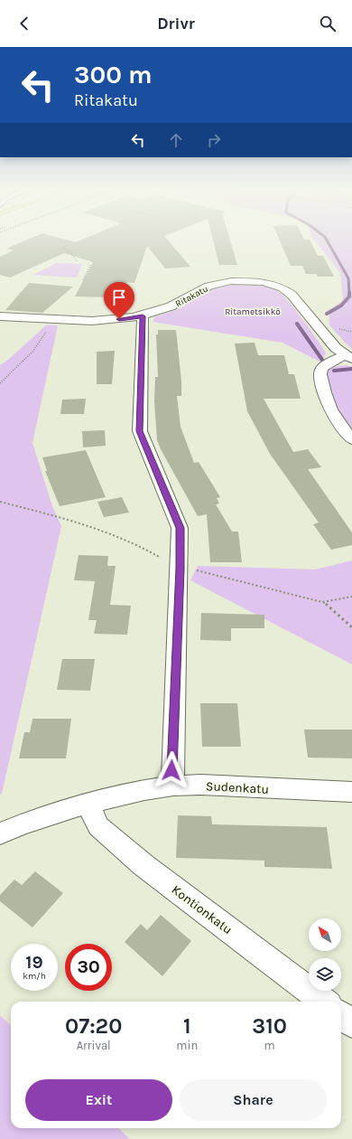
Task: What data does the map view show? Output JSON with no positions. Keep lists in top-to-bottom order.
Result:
{
  "streets": {
    "street": ["Ritakatu", "Sudenkatu", "Kontionkatu"]
  },
  "crossings": [
    ["Sudenkatu", "Kontionkatu"]
  ],
  "parks": ["Ritametsikkö"],
  "north": "top left",
  "page": {
    "header": "Drivr",
    "turn": ["300 m", "Ritakatu"],
    "speed": "19 km/h",
    "limit": "30",
    "eta": [
      "07:20",
      "Arrival",
      "1",
      "min",
      "310",
      "m"
    ],
    "buttons": ["Exit", "Share"]
  }
}
